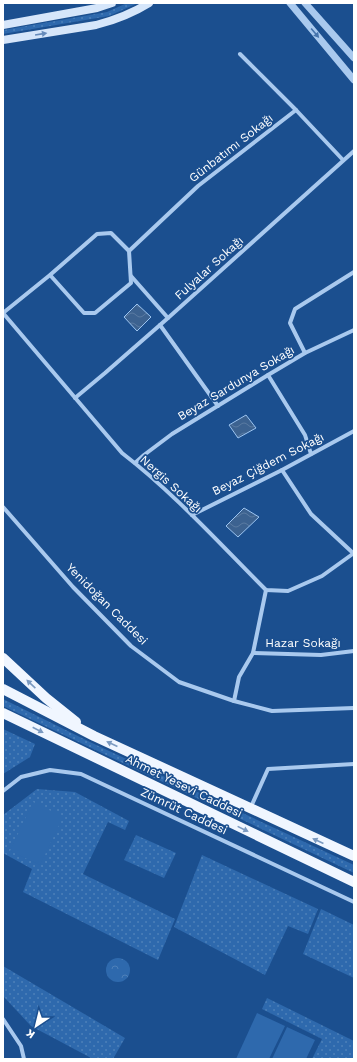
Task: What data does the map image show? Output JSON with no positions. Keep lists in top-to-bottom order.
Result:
{
  "streets": {
    "main road": ["Ahmet Yesevi Caddesi"],
    "street": [
      "Günbatımı Sokağı",
      "Fulyalar Sokağı",
      "Beyaz Sardunya Sokağı",
      "Beyaz Çiğdem Sokağı",
      "Nergis Sokağı",
      "Yenidoğan Caddesi",
      "Hazar Sokağı",
      "Zümrüt Caddesi"
    ]
  },
  "crossings": [
    ["Fulyalar Sokağı", "Nergis Sokağı"],
    ["Beyaz Sardunya Sokağı", "Nergis Sokağı"],
    ["Beyaz Çiğdem Sokağı", "Nergis Sokağı"]
  ],
  "north": "bottom left"
}
